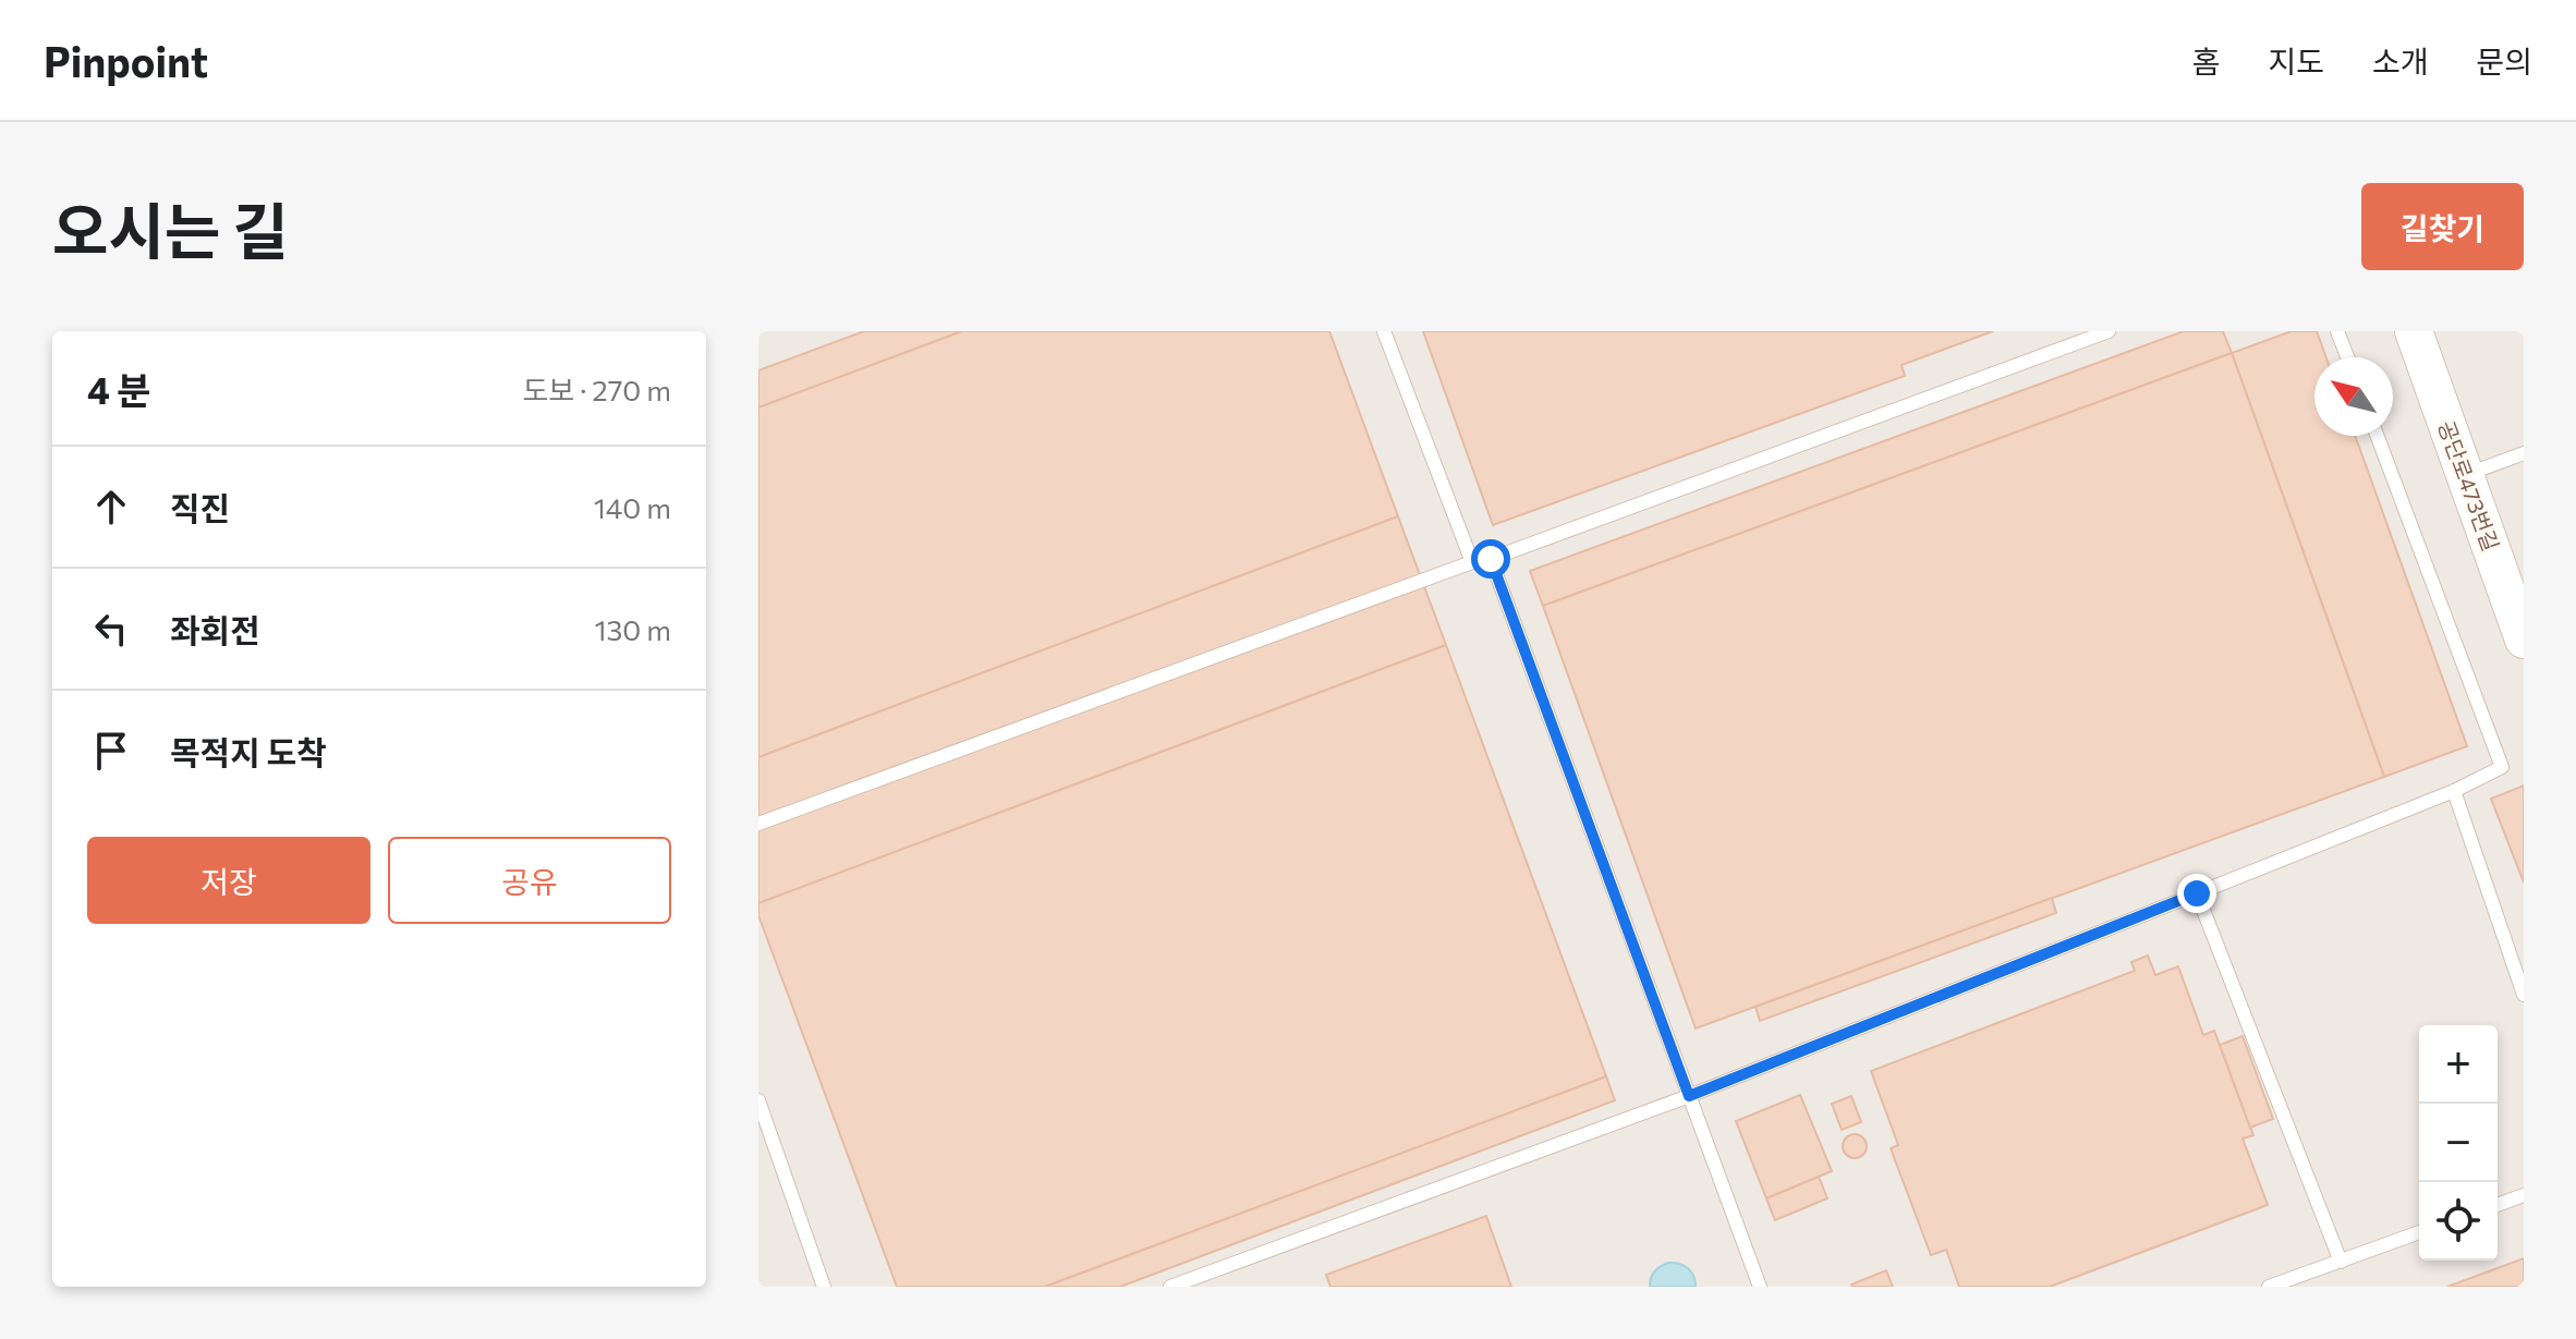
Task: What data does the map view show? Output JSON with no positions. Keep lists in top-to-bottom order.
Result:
{
  "streets": {
    "street": ["공단로473번길"]
  },
  "north": "top left",
  "page": {
    "header": "Pinpoint",
    "nav": [
      "홈",
      "지도",
      "소개",
      "문의"
    ],
    "title": "오시는 길",
    "buttons": [
      "길찾기",
      ["저장", "공유"]
    ],
    "heading": ["4 분", "도보 · 270 m"],
    "list": [
      ["직진", "140 m"],
      ["좌회전", "130 m"],
      "목적지 도착"
    ],
    "map_buttons": ["+", "−"]
  }
}
